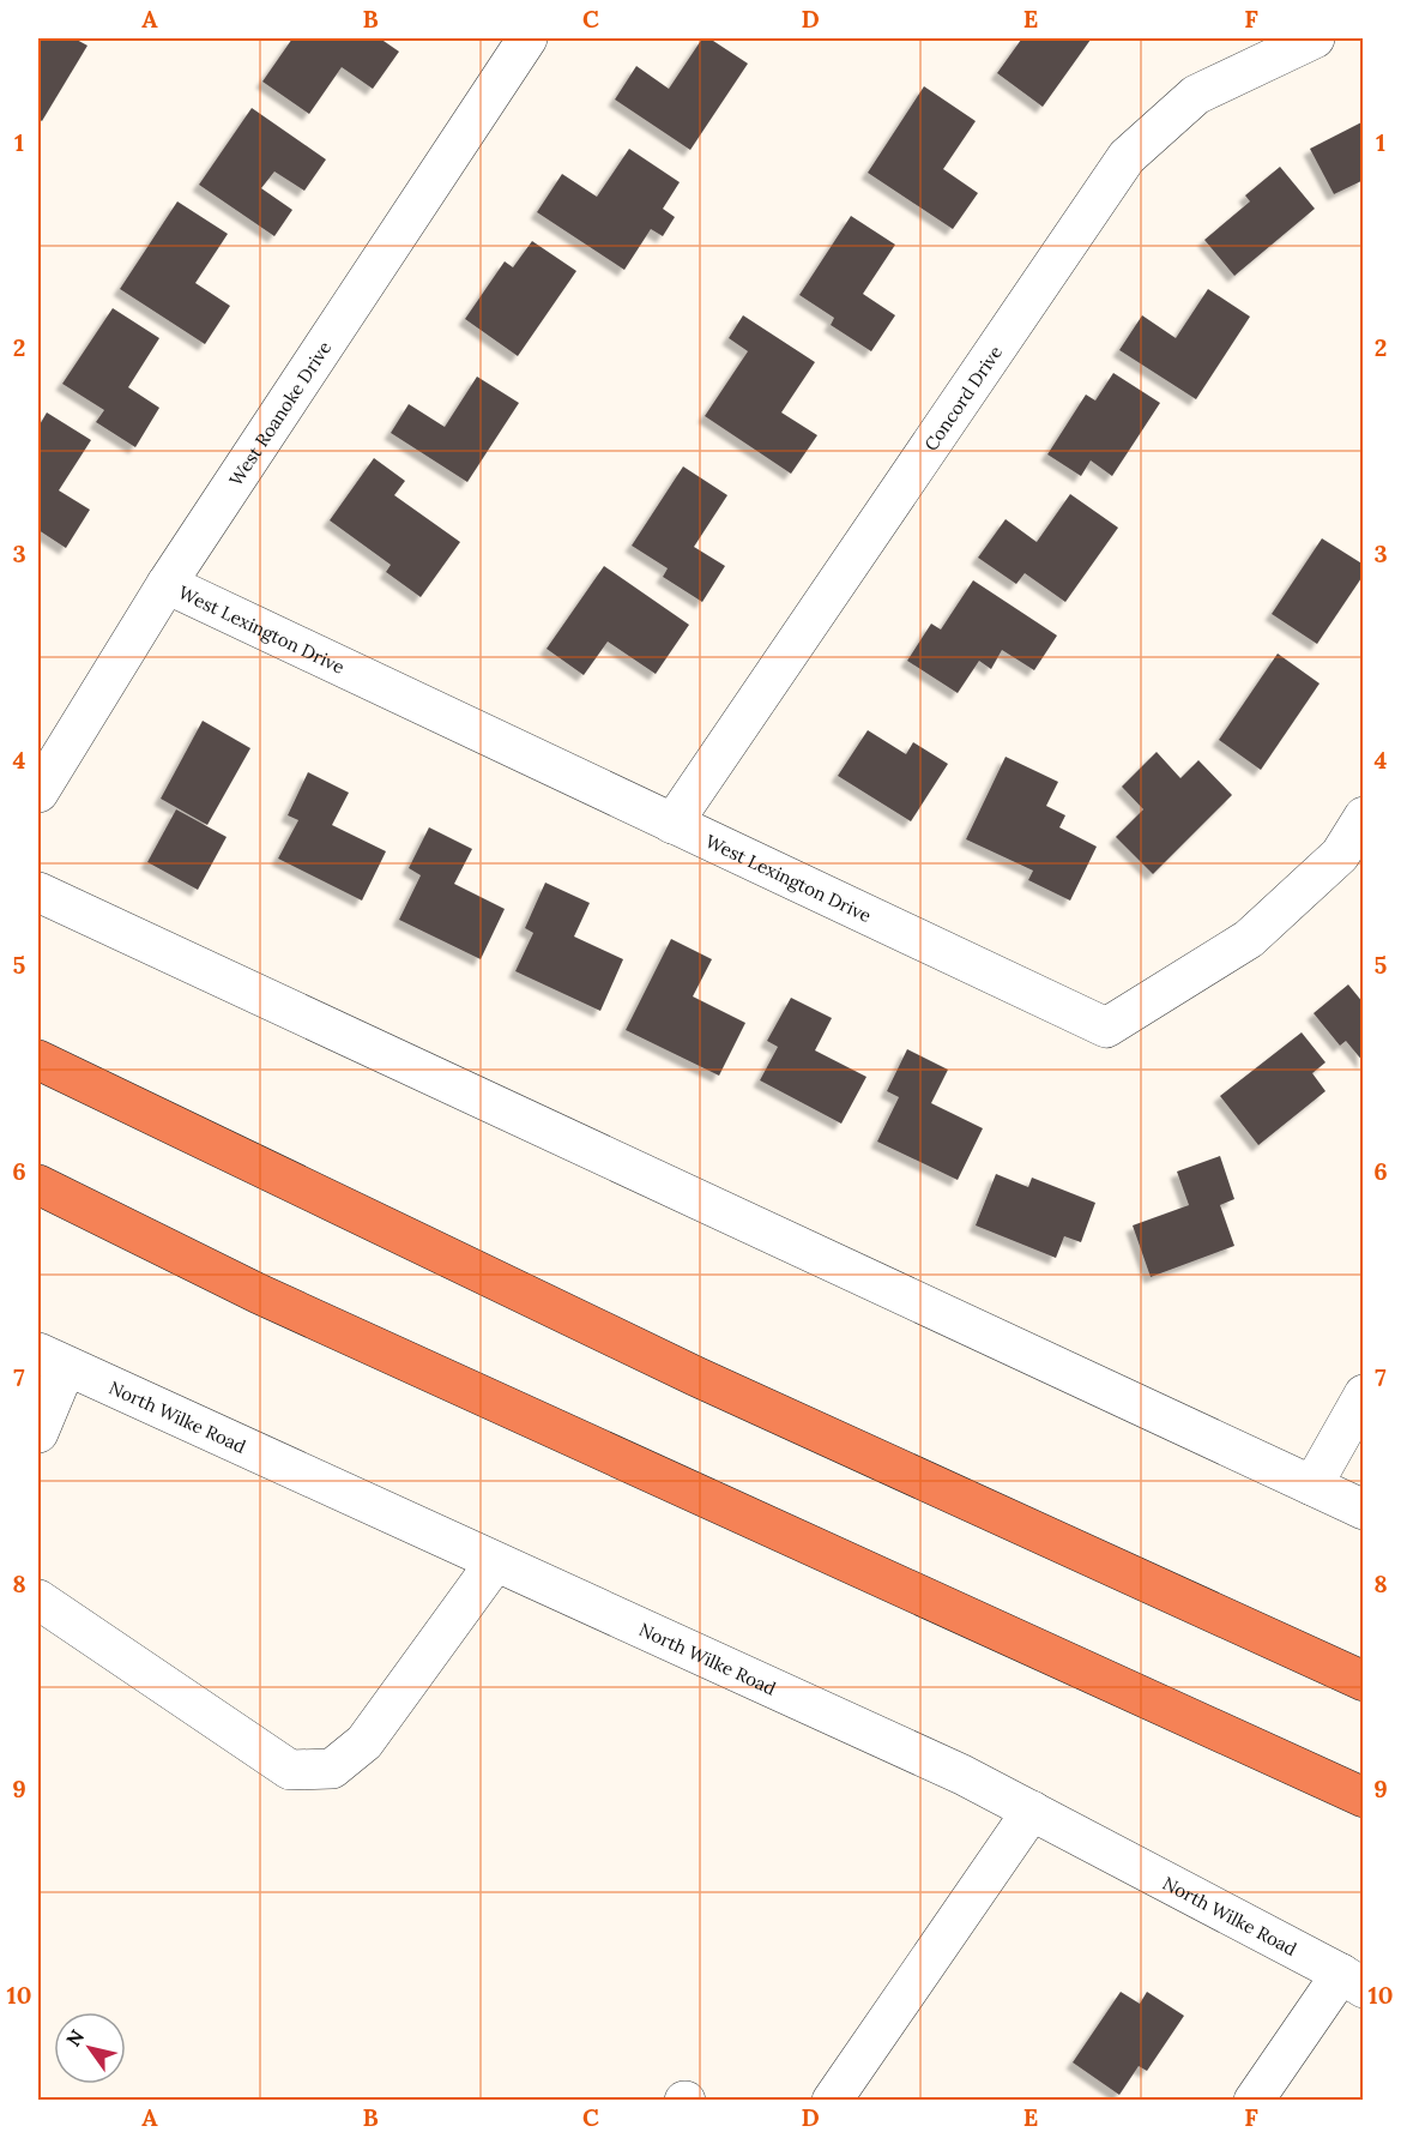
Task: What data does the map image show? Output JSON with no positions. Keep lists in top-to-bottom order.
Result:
{
  "streets": {
    "street": [
      "Concord Drive",
      "West Roanoke Drive",
      "West Lexington Drive",
      "North Wilke Road"
    ]
  },
  "crossings": [
    ["Concord Drive", "West Lexington Drive"],
    ["West Roanoke Drive", "West Lexington Drive"]
  ],
  "north": "top left",
  "grid": {
    "columns": [
      "A",
      "B",
      "C",
      "D",
      "E",
      "F"
    ],
    "rows": [
      "1",
      "2",
      "3",
      "4",
      "5",
      "6",
      "7",
      "8",
      "9",
      "10"
    ]
  }
}
